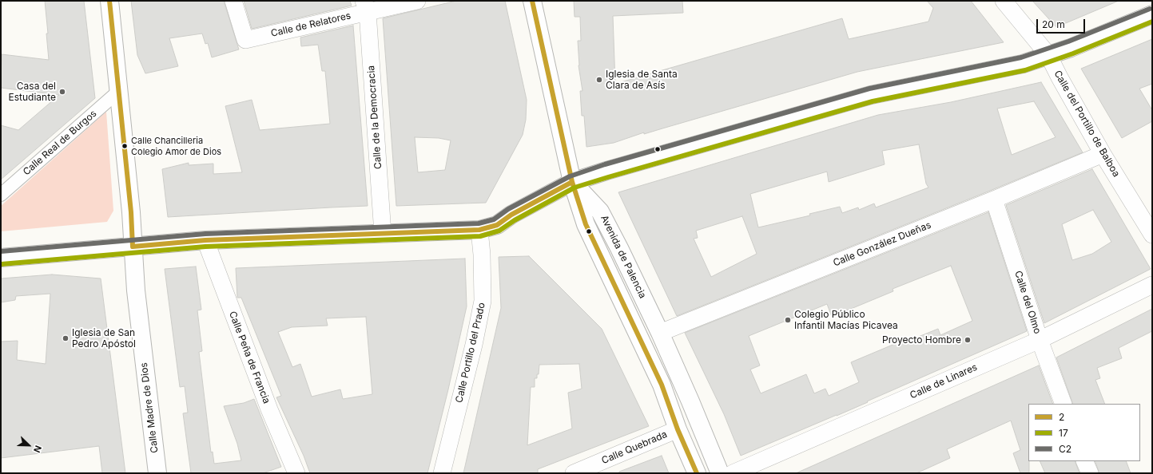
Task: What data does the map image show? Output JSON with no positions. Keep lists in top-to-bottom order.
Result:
{
  "streets": {
    "main road": ["Avenida de Palencia", "Calle Madre de Dios"],
    "street": [
      "Calle de Relatores",
      "Calle de la Democracia",
      "Calle del Portillo de Balboa",
      "Calle Real de Burgos",
      "Calle González Dueñas",
      "Calle del Olmo",
      "Calle Portillo del Prado",
      "Calle Peña de Francia",
      "Calle de Linares",
      "Calle Quebrada"
    ]
  },
  "crossings": [
    ["Calle de Relatores", "Calle de la Democracia"],
    ["Calle del Portillo de Balboa", "Calle González Dueñas"],
    ["Calle Real de Burgos", "Calle Madre de Dios"],
    ["Calle González Dueñas", "Avenida de Palencia"],
    ["Calle González Dueñas", "Calle del Olmo"],
    ["Avenida de Palencia", "Calle Quebrada"],
    ["Calle del Olmo", "Calle de Linares"]
  ],
  "places": [
    "Iglesia de Santa Clara de Asís",
    "Casa del Estudiante",
    "Calle Chancilleria Colegio Amor de Dios",
    "Colegio Público Infantil Macías Picavea",
    "Iglesia de San Pedro Apóstol",
    "Proyecto Hombre"
  ],
  "lines": ["transit line 2", "transit line C2", "transit line 17"],
  "legend": ["2", "17", "C2"],
  "scale_bar": "20 m",
  "north": "bottom right"
}
